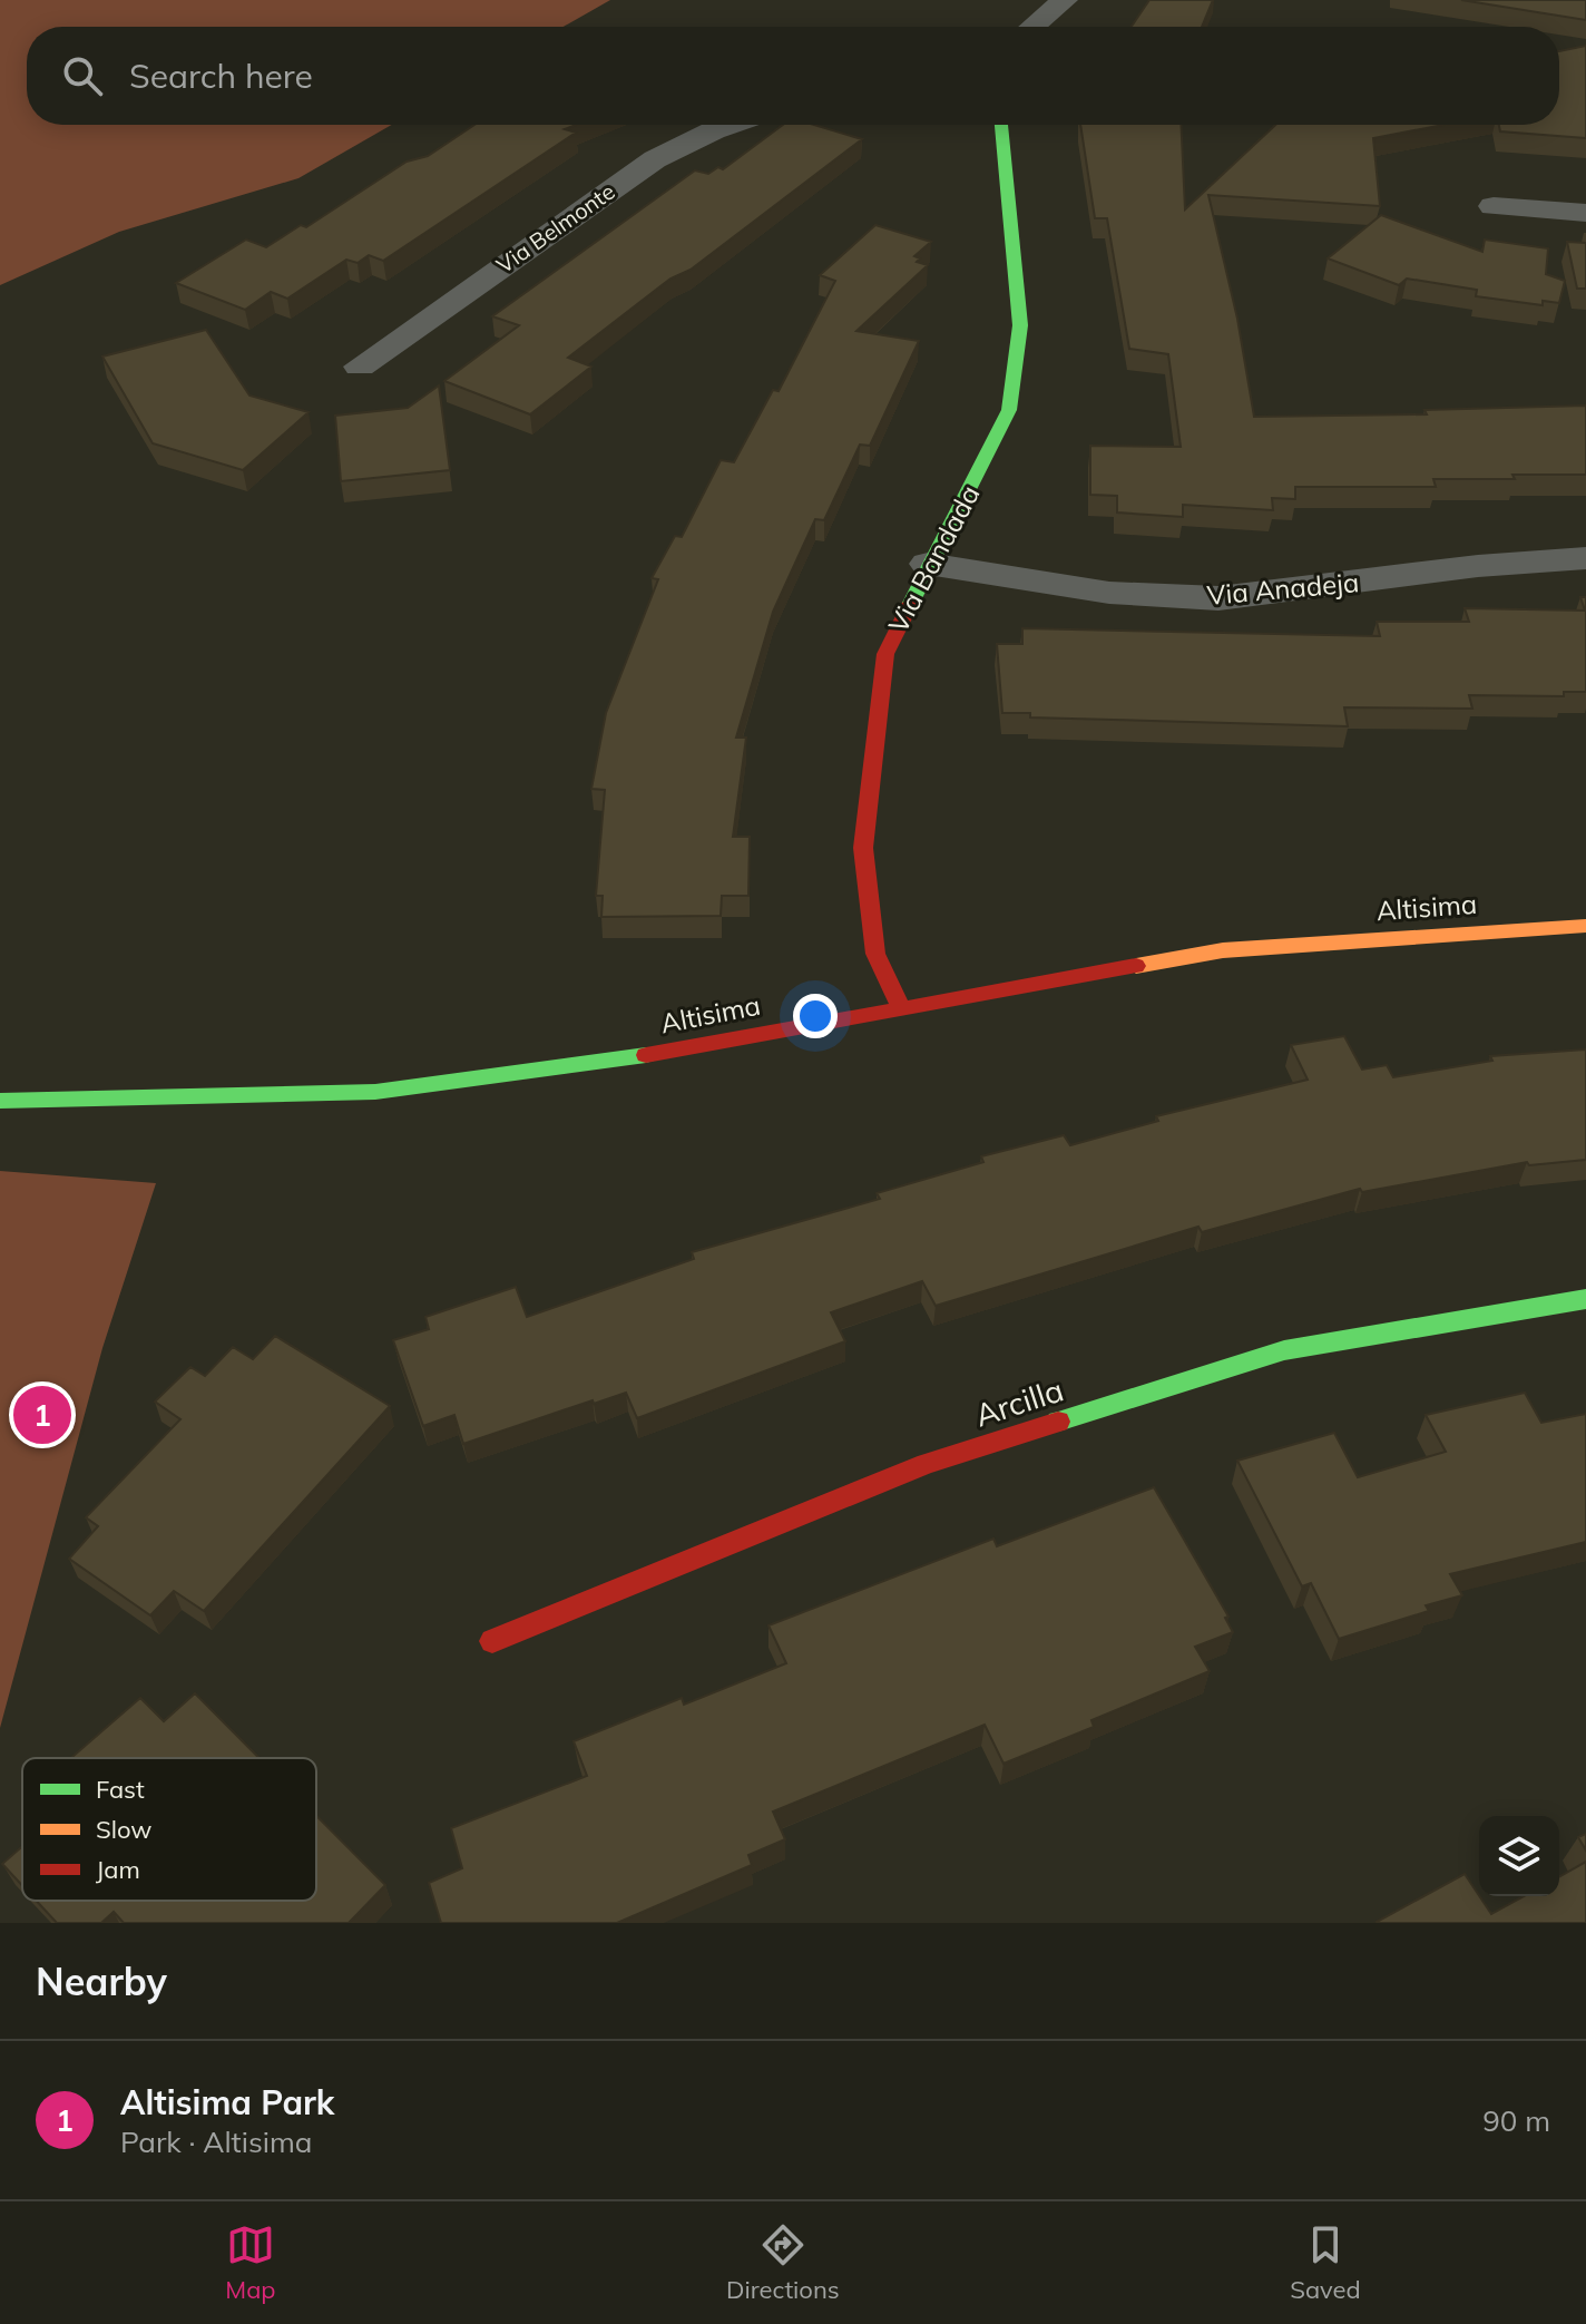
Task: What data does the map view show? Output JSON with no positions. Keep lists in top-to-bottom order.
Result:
{
  "streets": {
    "street": [
      "Via Belmonte",
      "Via Bandada",
      "Via Anadeja",
      "Altisima",
      "Arcilla"
    ]
  },
  "crossings": [
    ["Via Bandada", "Via Anadeja"],
    ["Via Bandada", "Altisima"]
  ],
  "legend": ["Fast", "Slow", "Jam"],
  "page": {
    "search": "Search here",
    "pins": "1",
    "heading": "Nearby",
    "list": [
      {
        "mark": "1",
        "name": "Altisima Park",
        "note": "Park · Altisima",
        "value": "90 m"
      }
    ],
    "nav": ["Map", "Directions", "Saved"]
  }
}
